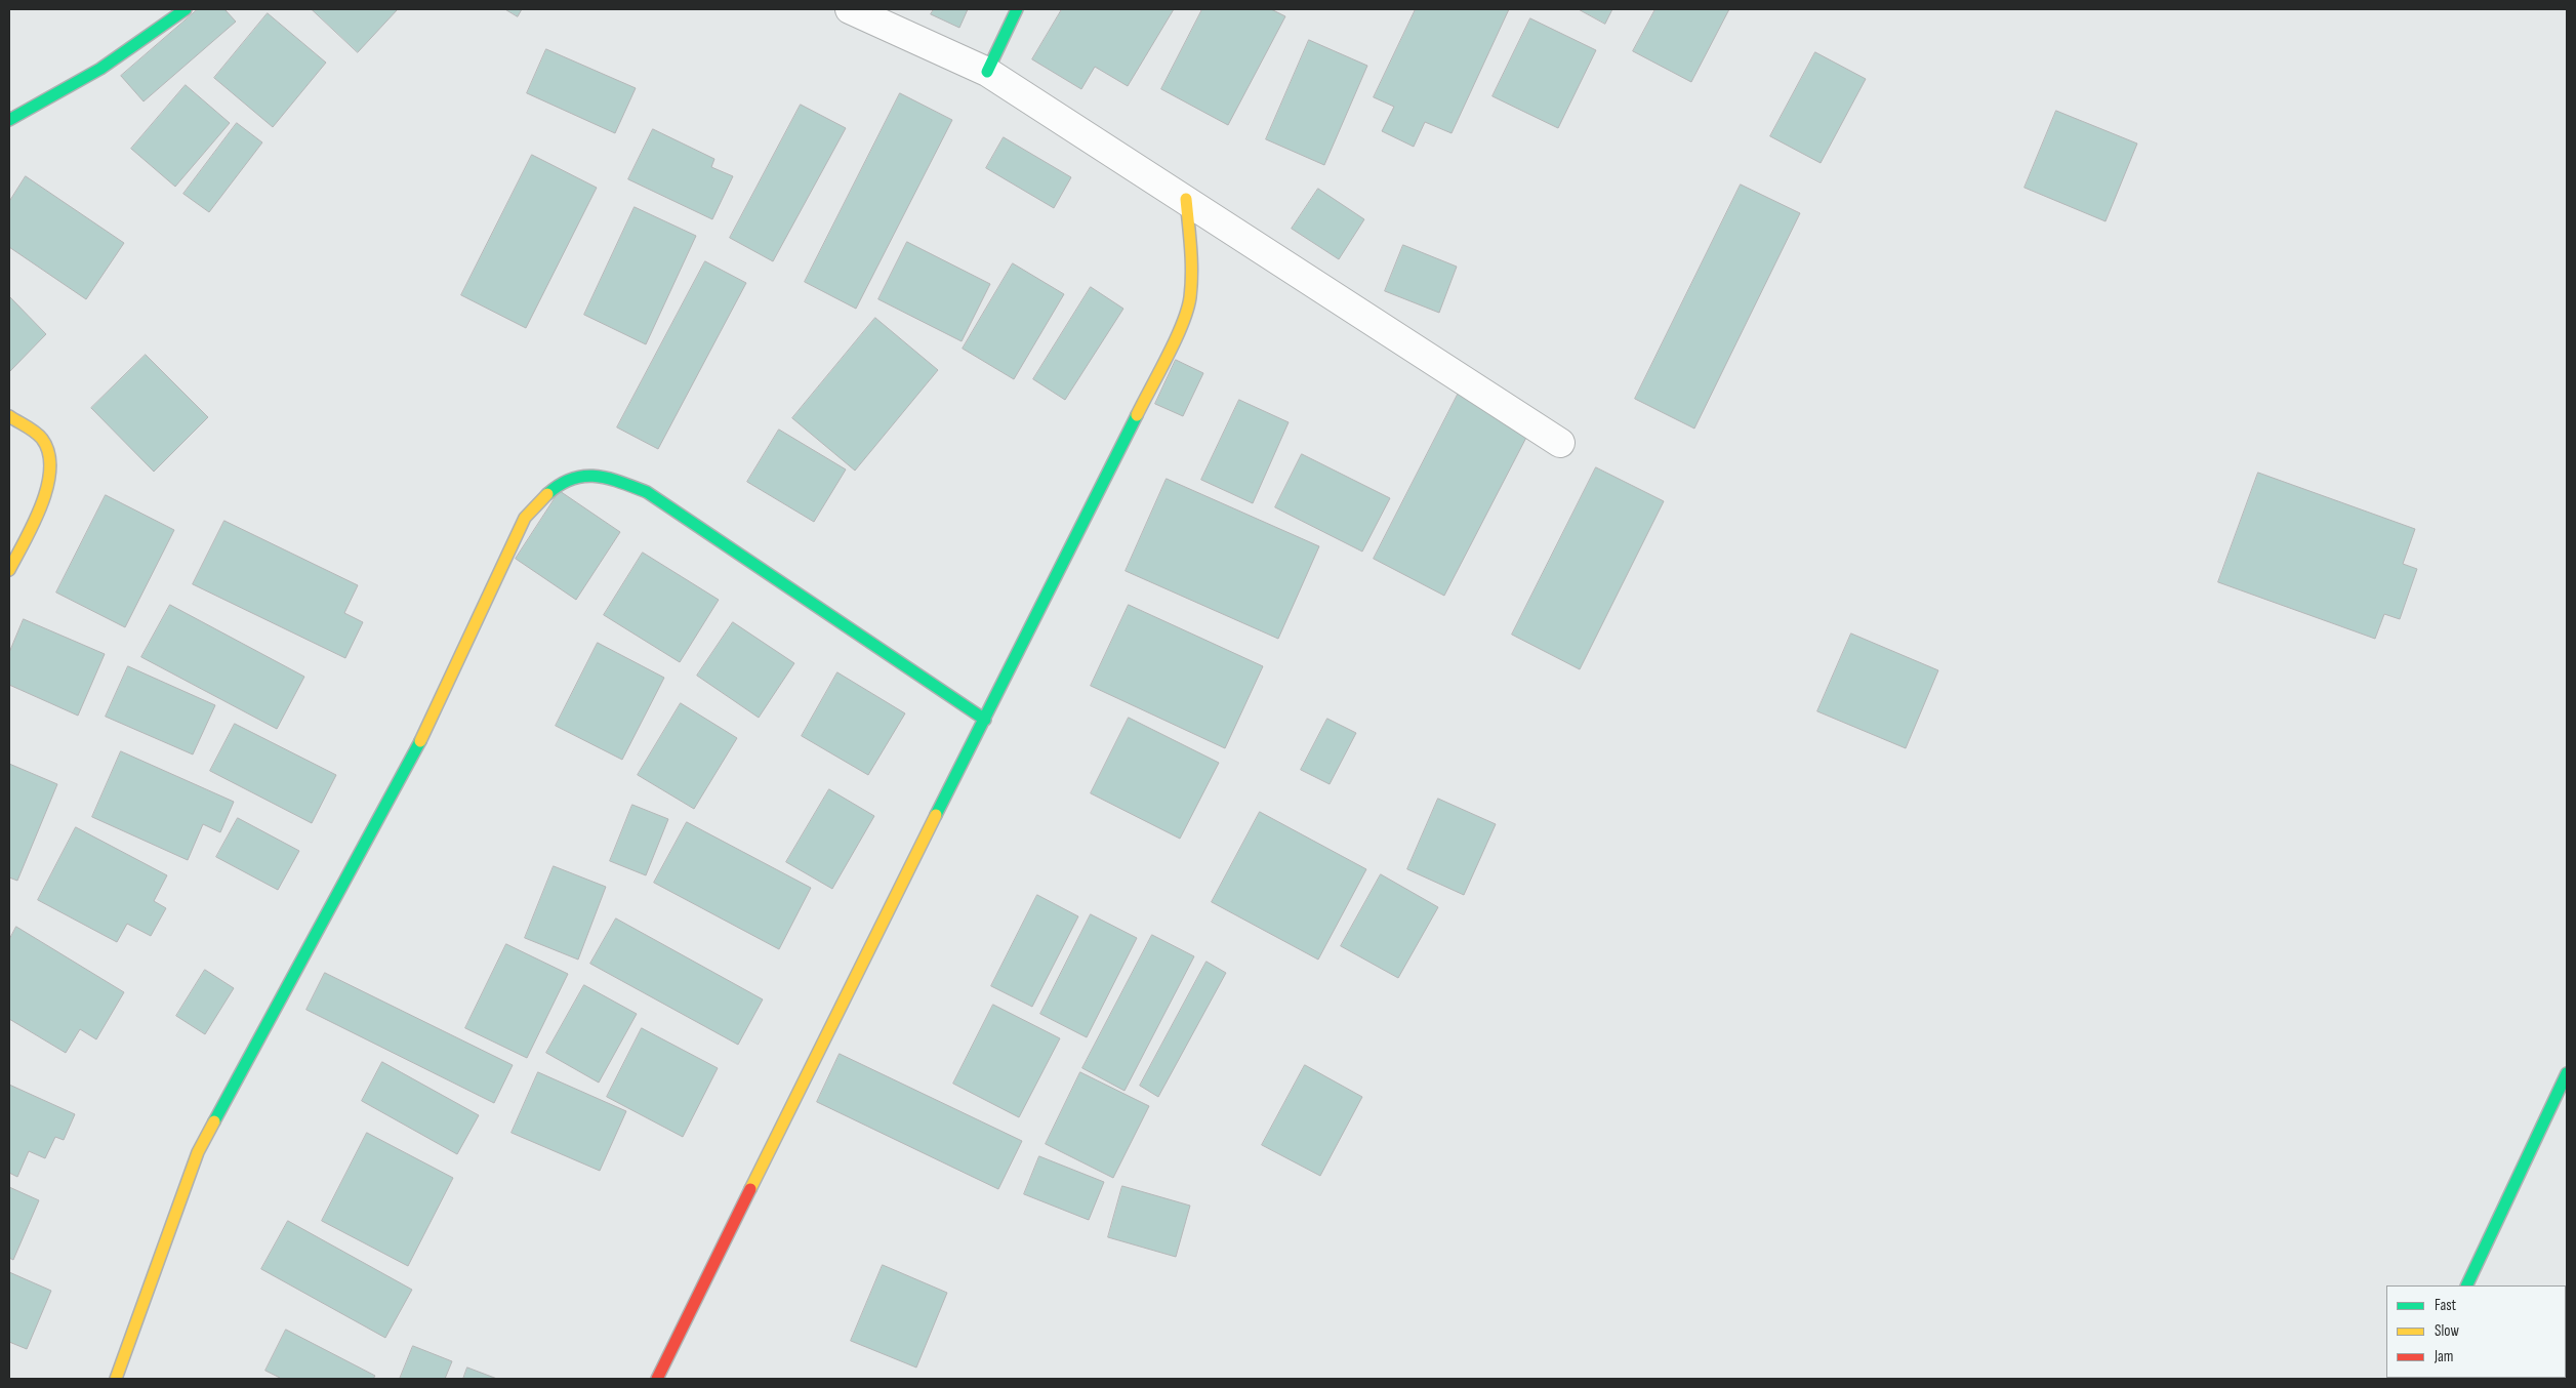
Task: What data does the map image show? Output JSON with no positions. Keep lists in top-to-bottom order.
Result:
{
  "legend": ["Fast", "Slow", "Jam"]
}
